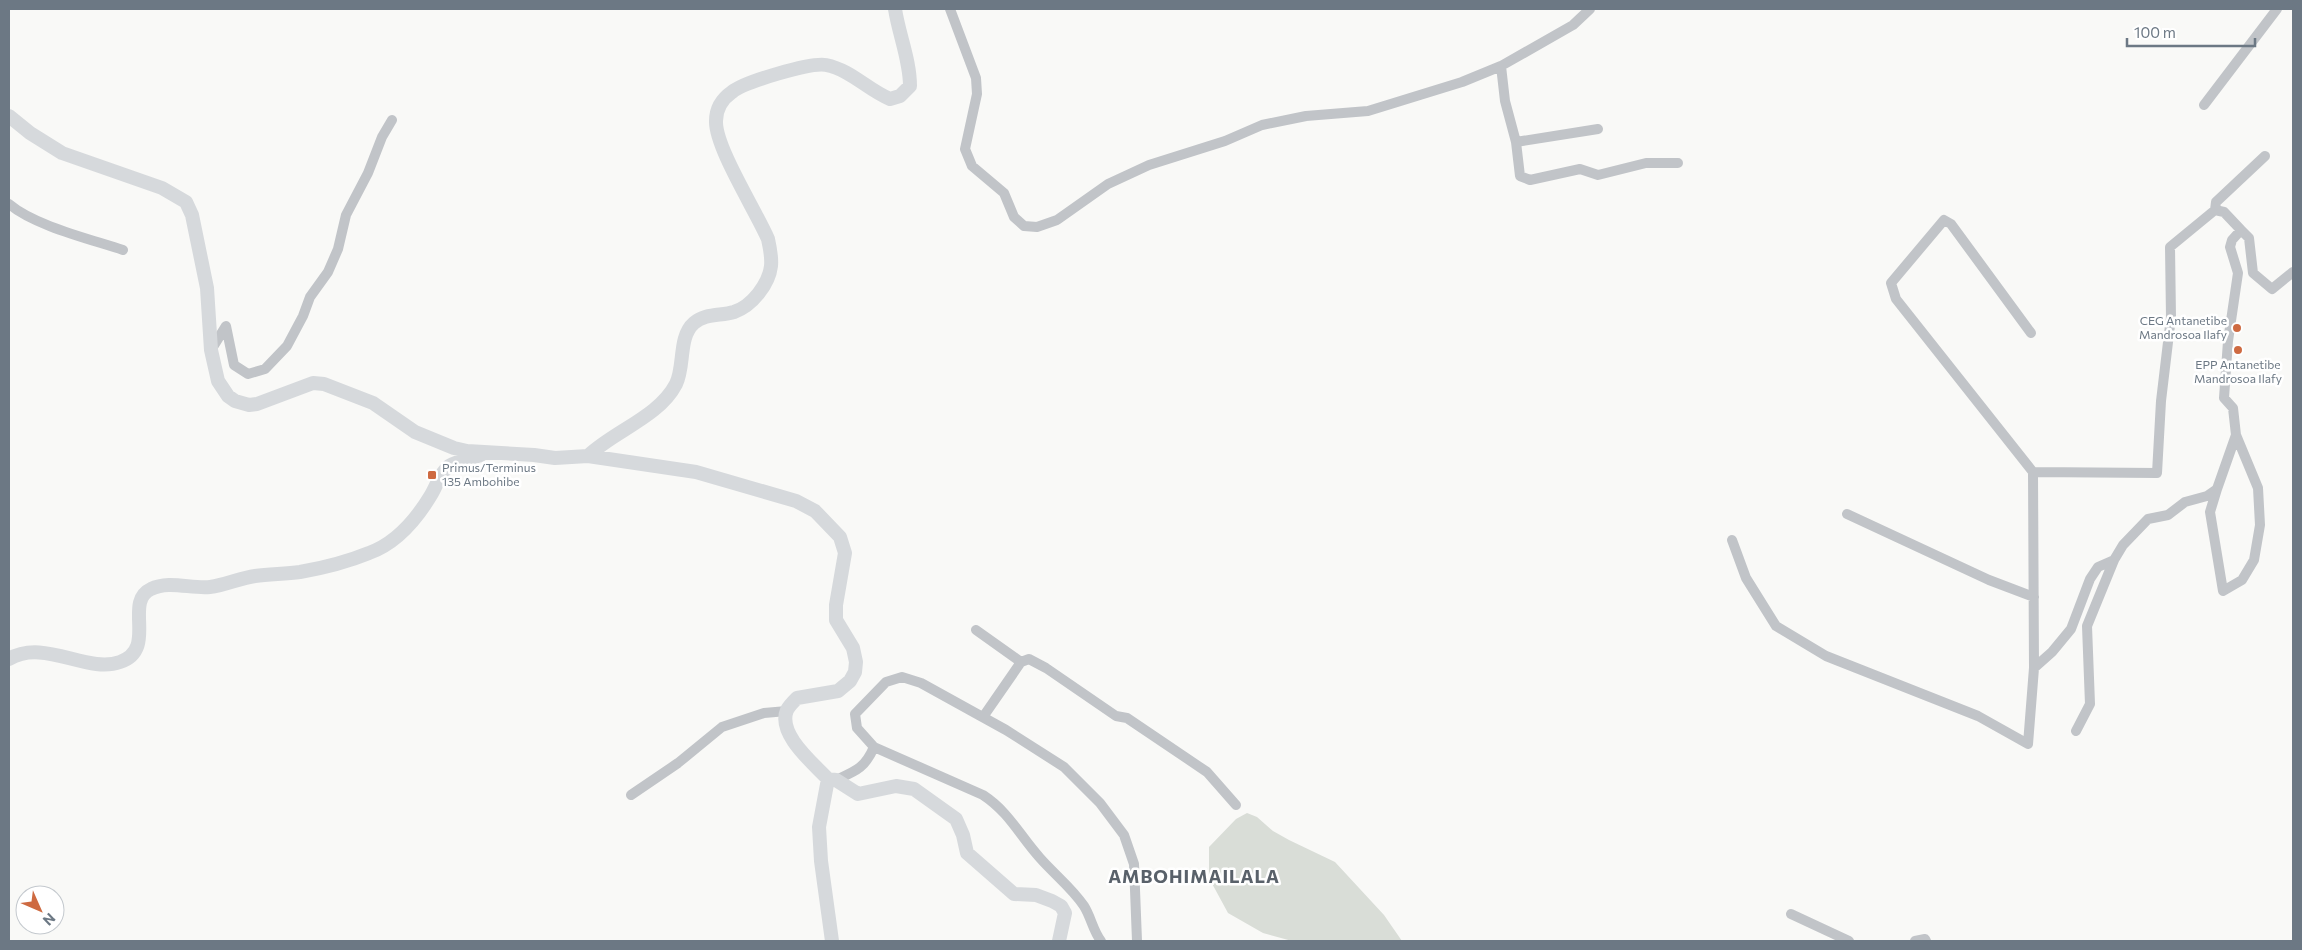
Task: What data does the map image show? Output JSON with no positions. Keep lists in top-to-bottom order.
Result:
{
  "districts": ["AMBOHIMAILALA"],
  "places": {
    "other": ["CEG Antanetibe Mandrosoa Ilafy", "EPP Antanetibe Mandrosoa Ilafy"],
    "transit": ["Primus/Terminus 135 Ambohibe"]
  },
  "scale_bar": "100 m",
  "north": "bottom right"
}
